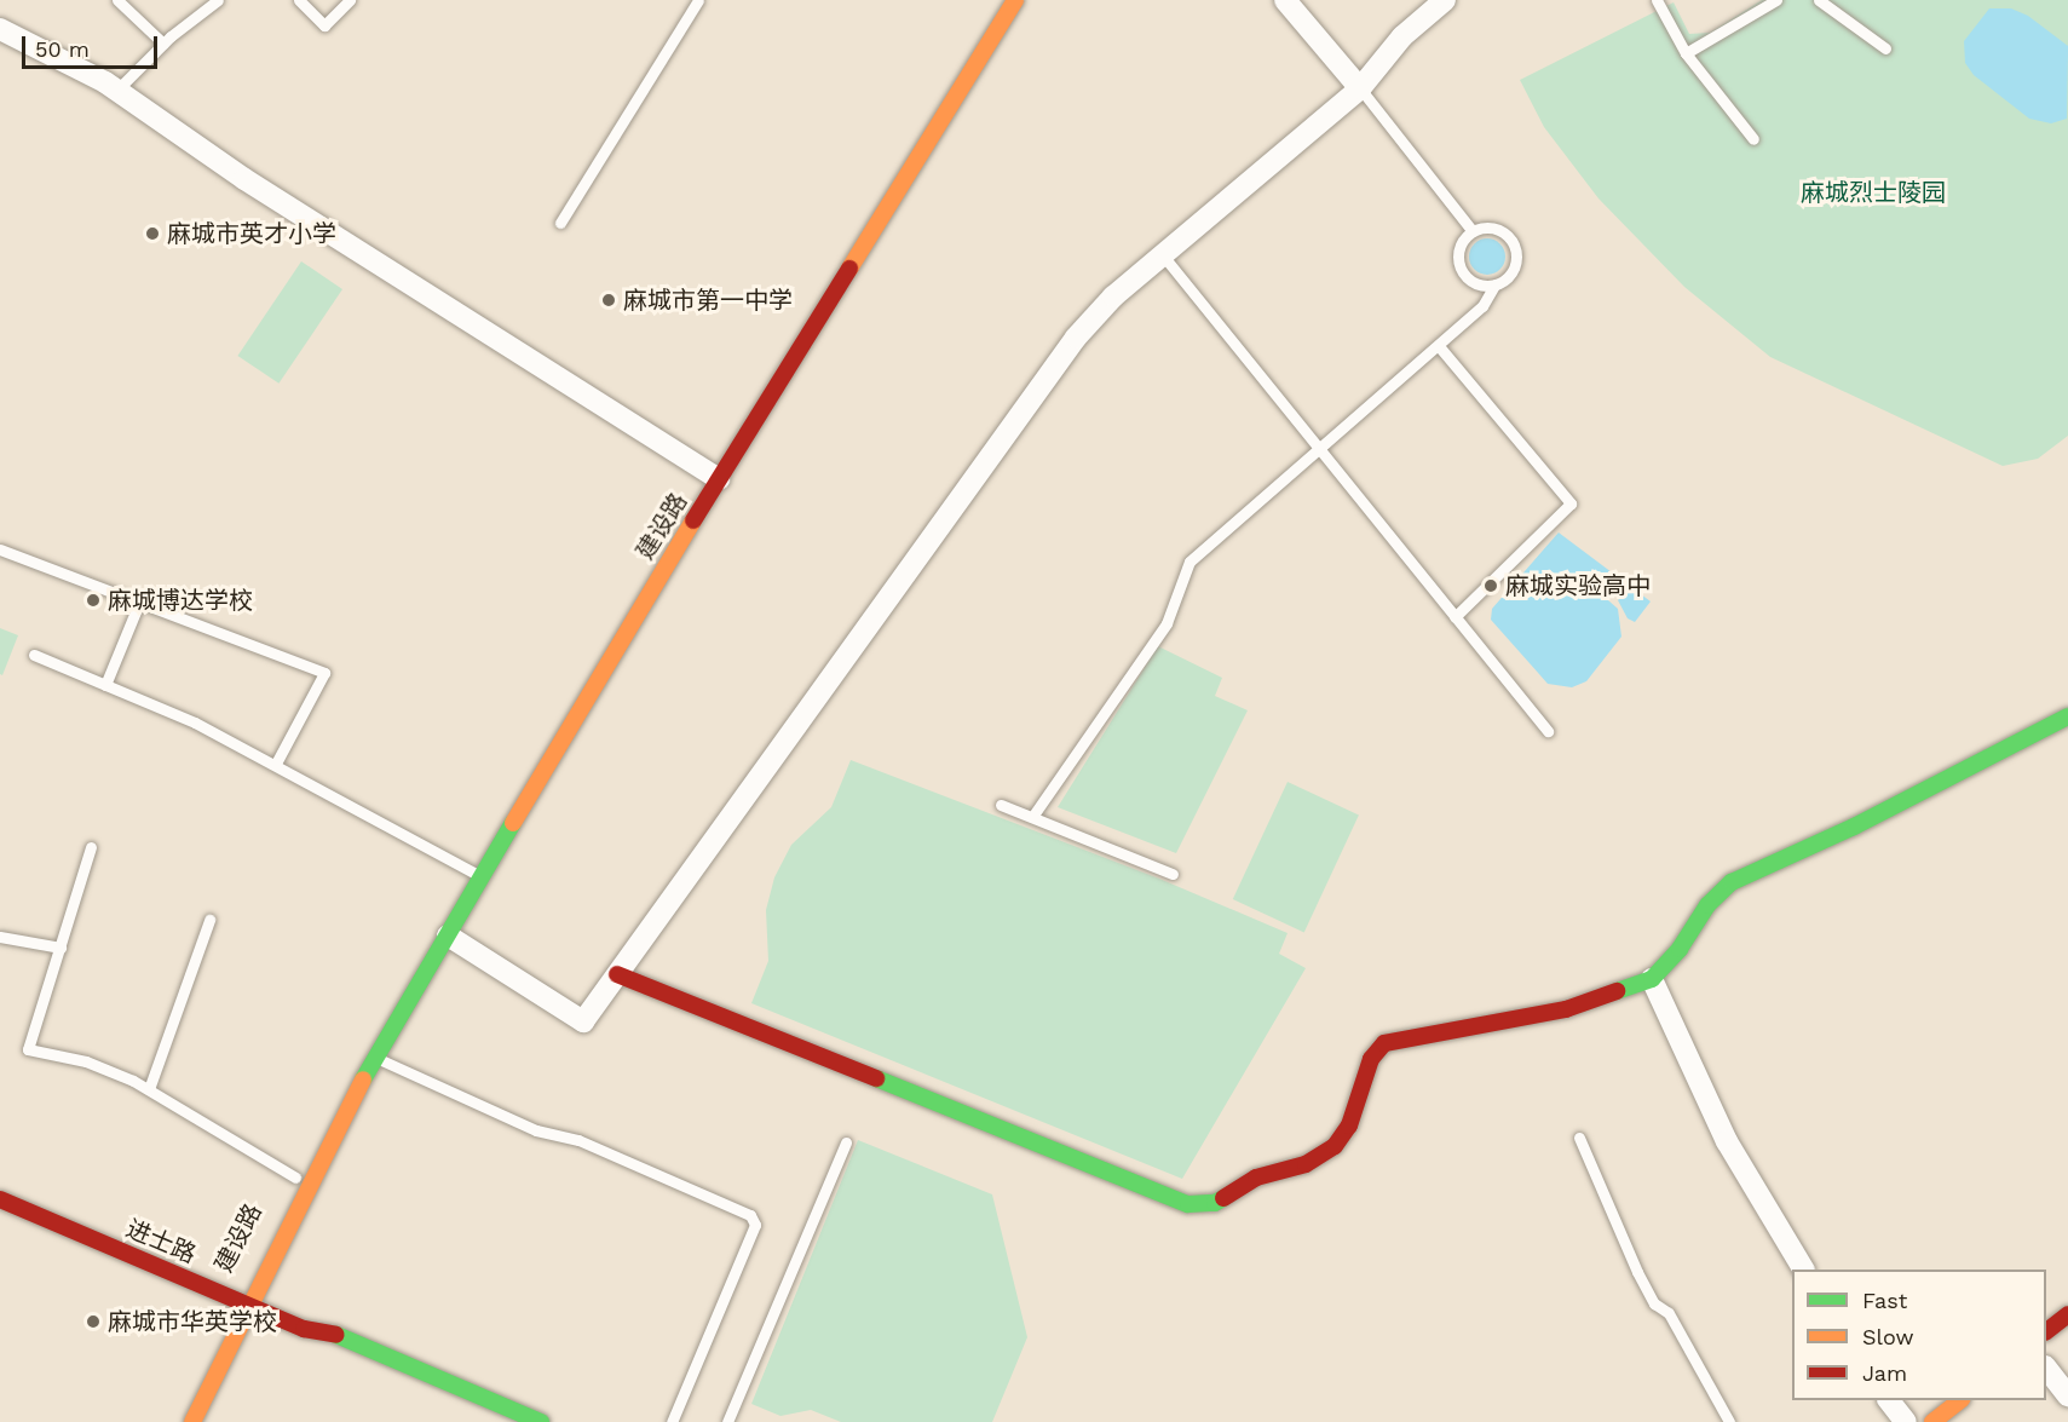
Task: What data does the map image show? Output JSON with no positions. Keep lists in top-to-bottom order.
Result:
{
  "streets": {
    "street": ["建设路", "进士路"]
  },
  "crossings": [
    ["建设路", "进士路"]
  ],
  "parks": ["麻城烈士陵园"],
  "places": [
    "麻城市英才小学",
    "麻城市第一中学",
    "麻城实验高中",
    "麻城博达学校",
    "麻城市华英学校"
  ],
  "legend": ["Fast", "Slow", "Jam"],
  "scale_bar": "50 m"
}
